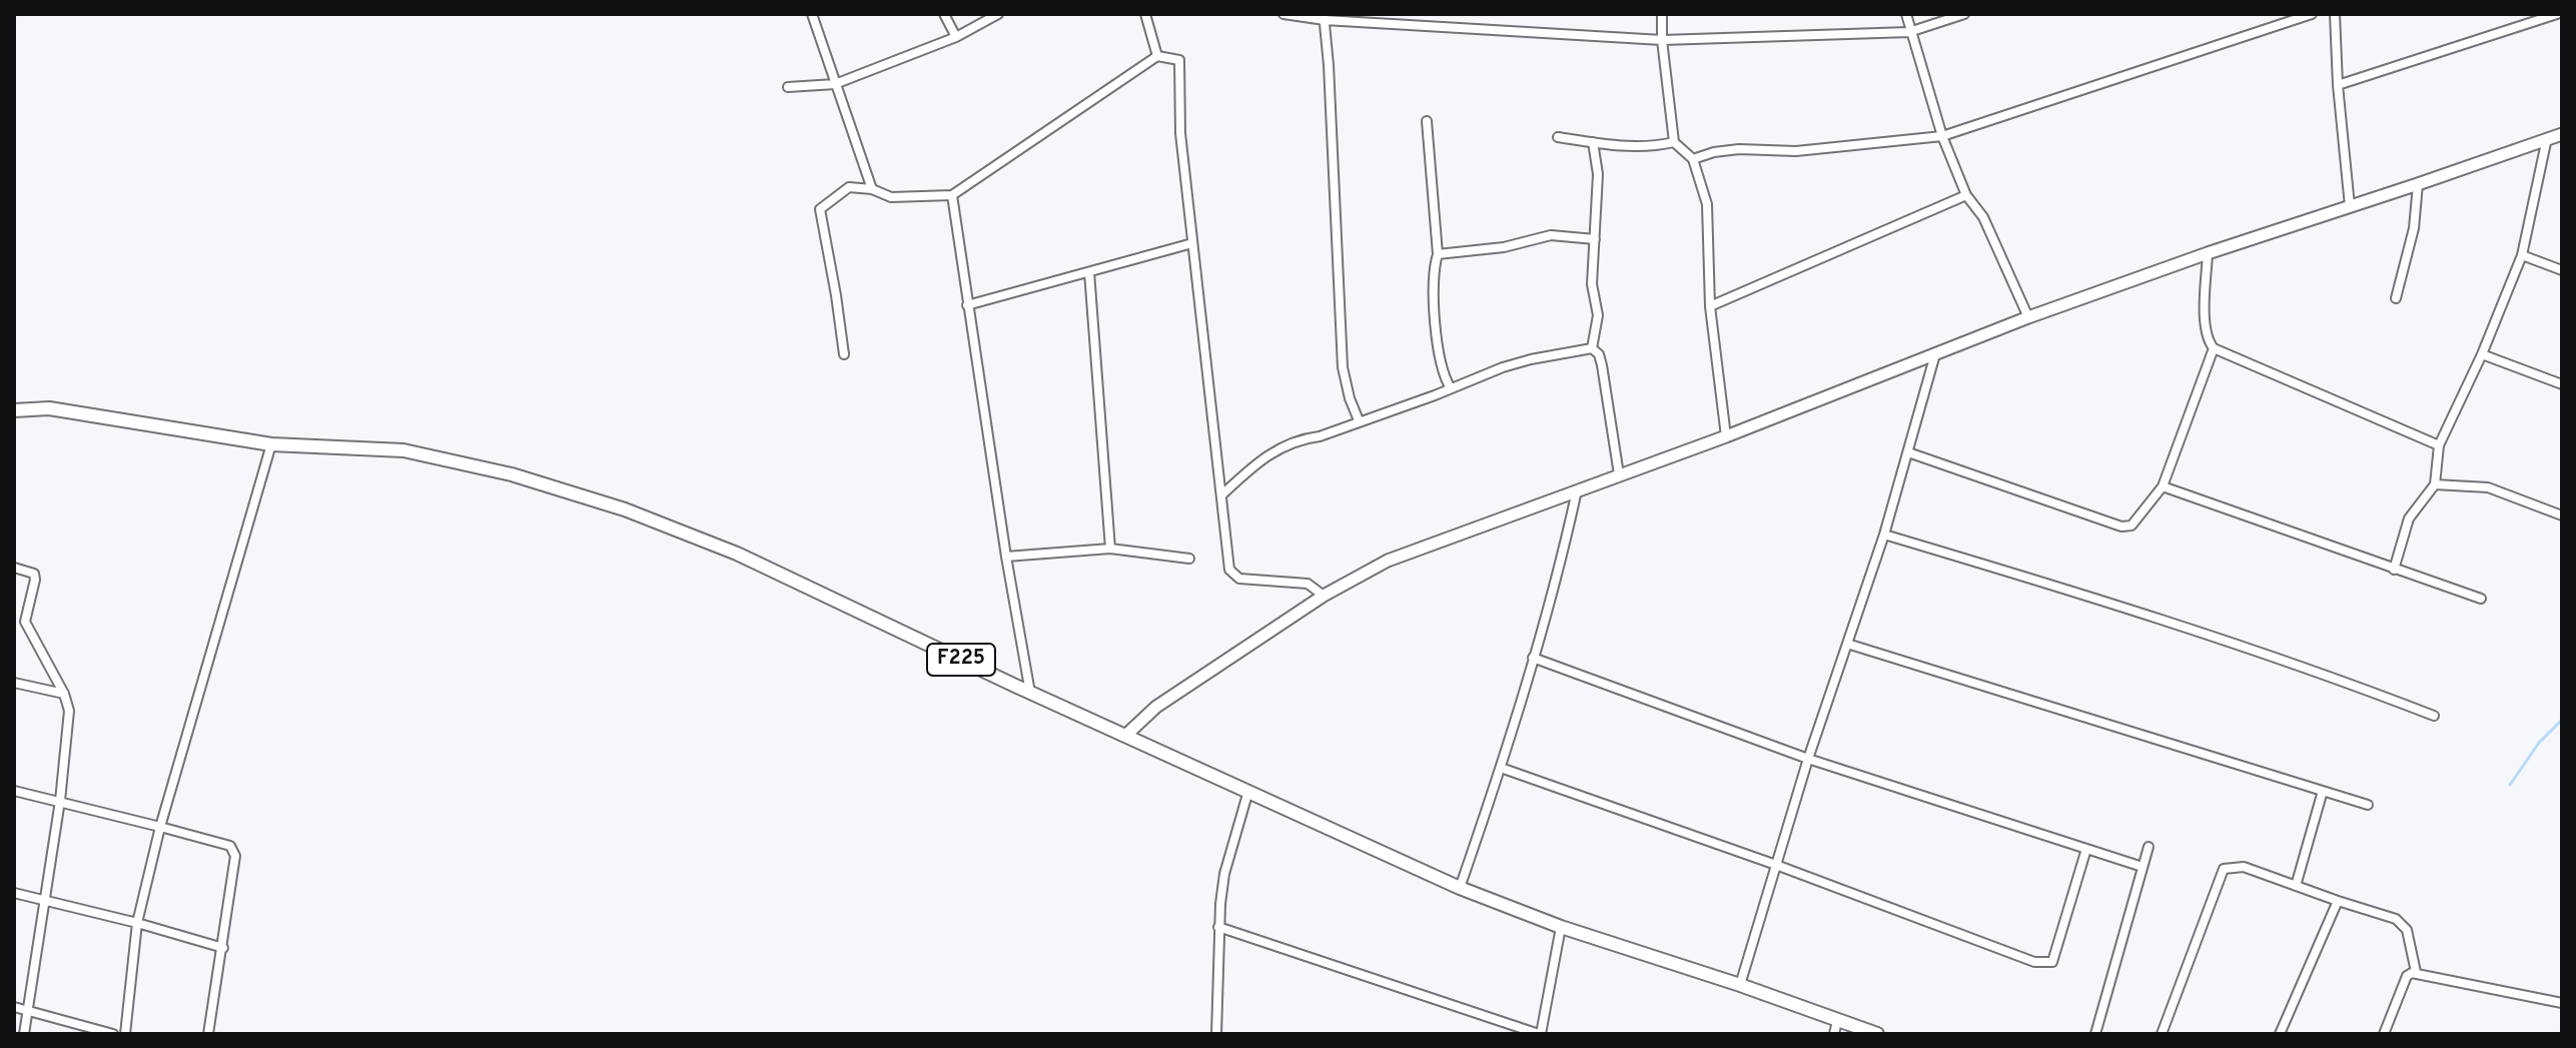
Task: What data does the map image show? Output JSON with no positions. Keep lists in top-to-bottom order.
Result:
{
  "streets": {
    "main road": ["F225"]
  }
}
